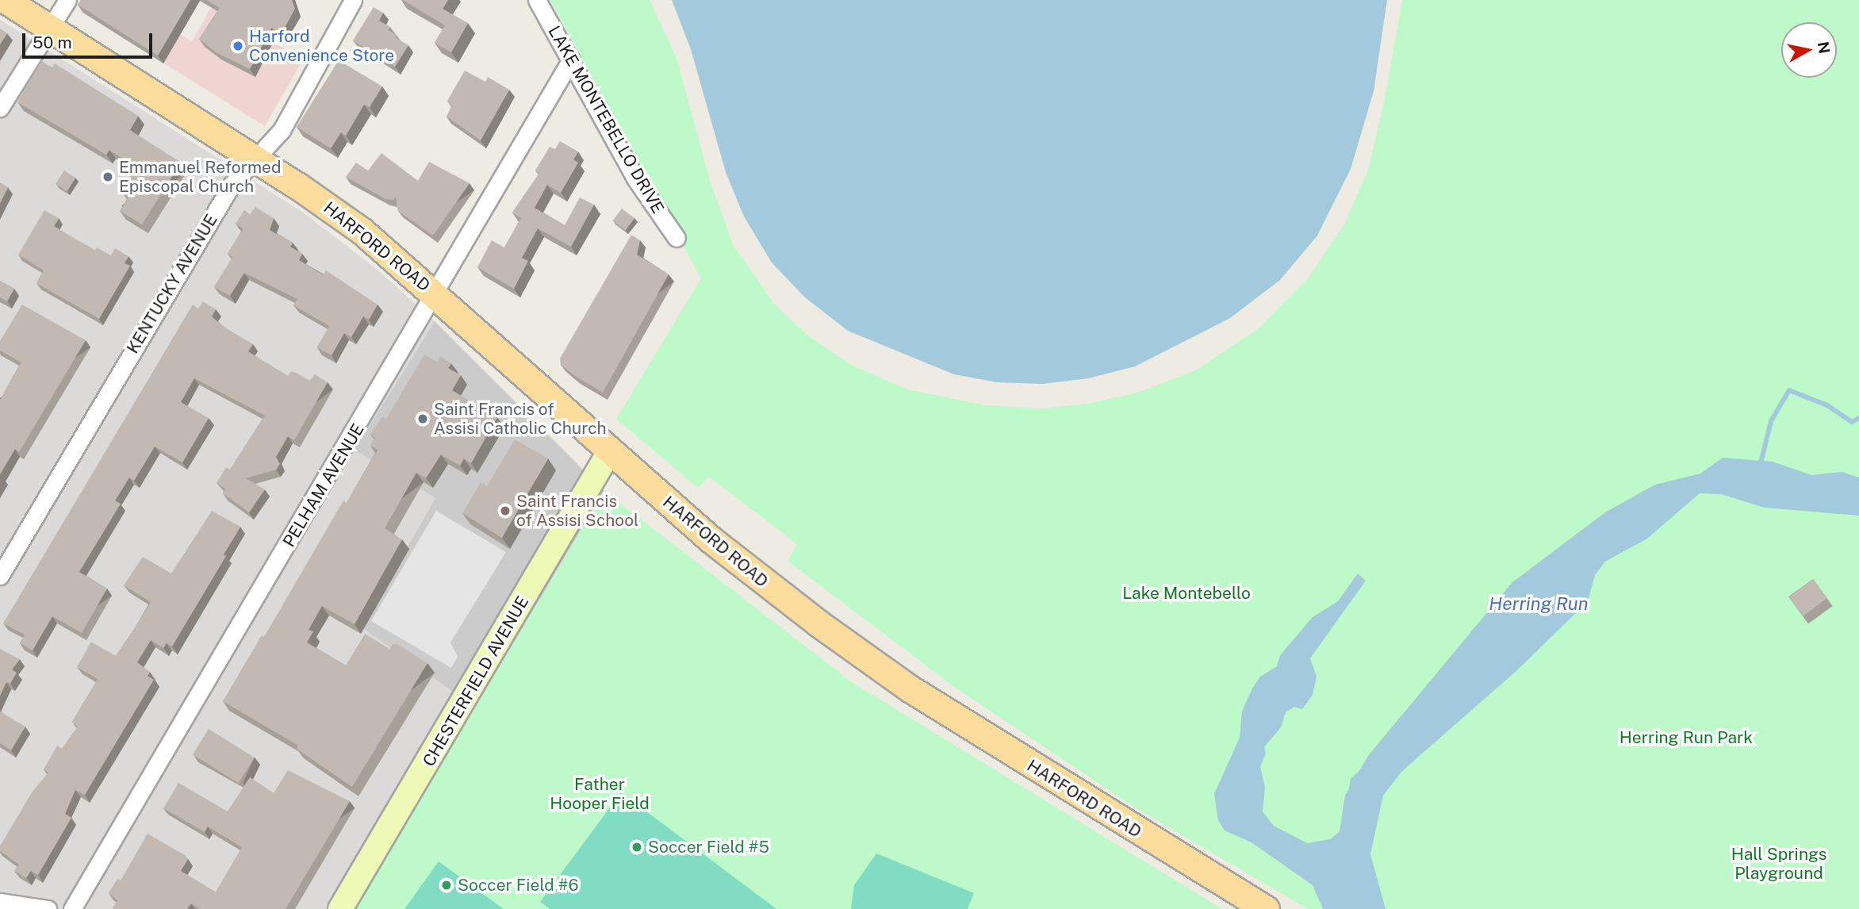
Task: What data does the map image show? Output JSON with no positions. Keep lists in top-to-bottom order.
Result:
{
  "streets": {
    "main road": ["HARFORD ROAD"],
    "street": [
      "LAKE MONTEBELLO DRIVE",
      "KENTUCKY AVENUE",
      "PELHAM AVENUE",
      "CHESTERFIELD AVENUE"
    ]
  },
  "crossings": [
    ["LAKE MONTEBELLO DRIVE", "PELHAM AVENUE"],
    ["HARFORD ROAD", "KENTUCKY AVENUE"],
    ["HARFORD ROAD", "PELHAM AVENUE"],
    ["HARFORD ROAD", "CHESTERFIELD AVENUE"]
  ],
  "water": ["Herring Run"],
  "parks": [
    "Lake Montebello",
    "Herring Run Park",
    "Father Hooper Field",
    "Hall Springs Playground"
  ],
  "places": [
    "Harford Convenience Store",
    "Emmanuel Reformed Episcopal Church",
    "Saint Francis of Assisi Catholic Church",
    "Saint Francis of Assisi School",
    "Soccer Field #5",
    "Soccer Field #6"
  ],
  "scale_bar": "50 m",
  "north": "right"
}
